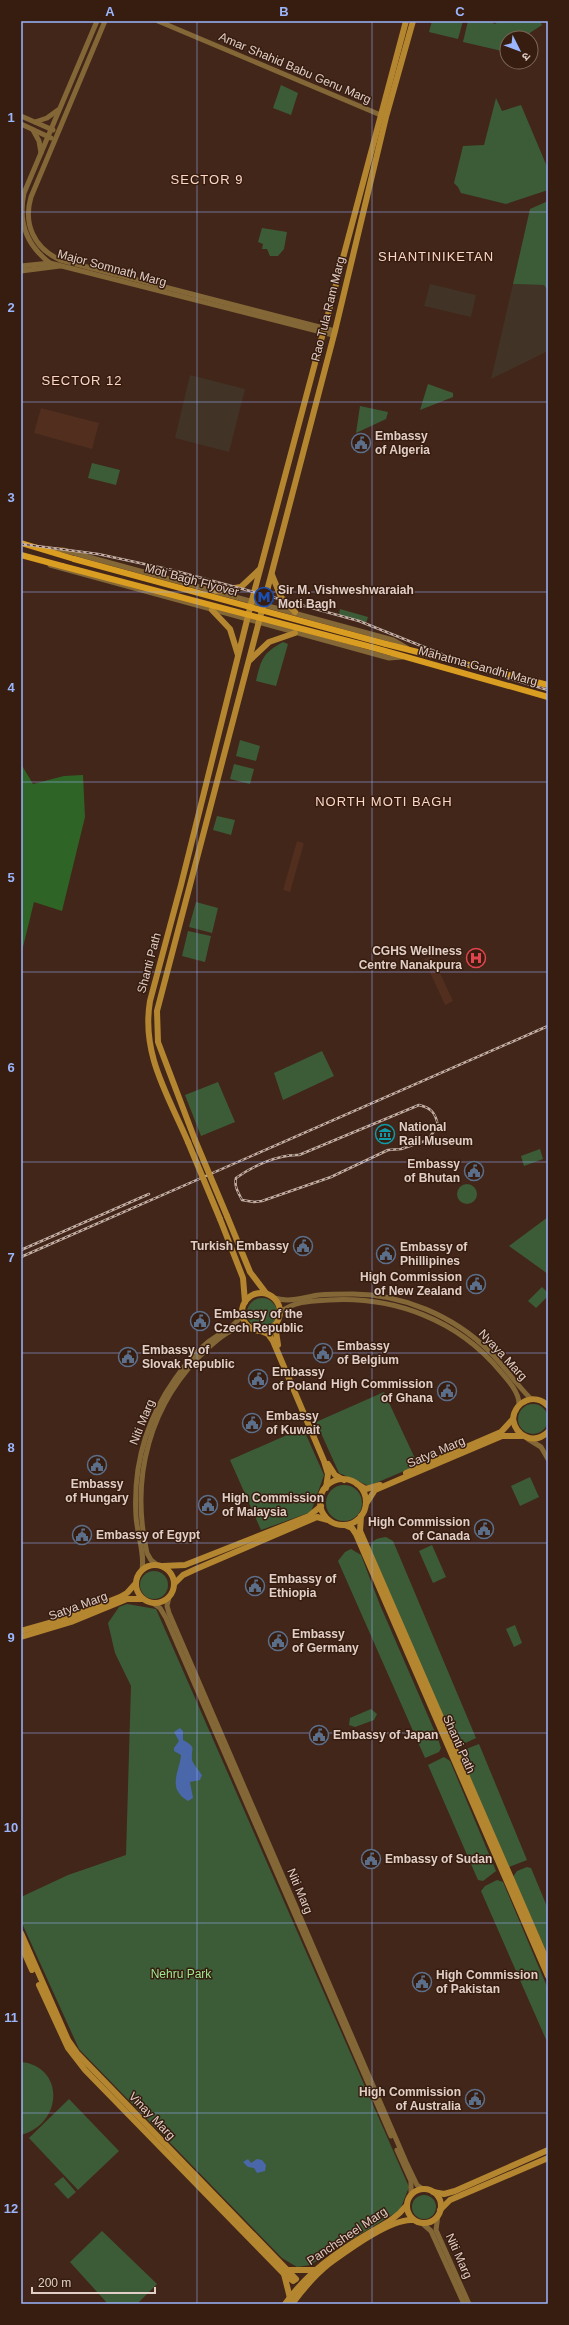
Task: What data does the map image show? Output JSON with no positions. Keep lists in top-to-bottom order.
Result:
{
  "streets": {
    "main road": [
      "Rao Tula Ram Marg",
      "Moti Bagh Flyover",
      "Mahatma Gandhi Marg",
      "Shanti Path",
      "Satya Marg",
      "Vinay Marg",
      "Panchsheel Marg"
    ],
    "street": [
      "Amar Shahid Babu Genu Marg",
      "Major Somnath Marg",
      "Nyaya Marg",
      "Niti Marg"
    ]
  },
  "crossings": [
    ["Amar Shahid Babu Genu Marg", "Rao Tula Ram Marg"],
    ["Major Somnath Marg", "Rao Tula Ram Marg"],
    ["Rao Tula Ram Marg", "Shanti Path"],
    ["Moti Bagh Flyover", "Mahatma Gandhi Marg"],
    ["Shanti Path", "Nyaya Marg"],
    ["Shanti Path", "Niti Marg"],
    ["Shanti Path", "Satya Marg"],
    ["Nyaya Marg", "Niti Marg"],
    ["Niti Marg", "Satya Marg"],
    ["Niti Marg", "Panchsheel Marg"]
  ],
  "districts": [
    "SECTOR 9",
    "SHANTINIKETAN",
    "SECTOR 12",
    "NORTH MOTI BAGH"
  ],
  "parks": ["Nehru Park"],
  "places": {
    "public building": [
      "Embassy of Algeria",
      "Embassy of Bhutan",
      "Turkish Embassy",
      "Embassy of Phillipines",
      "High Commission of New Zealand",
      "Embassy of the Czech Republic",
      "Embassy of Belgium",
      "Embassy of Slovak Republic",
      "Embassy of Poland",
      "High Commission of Ghana",
      "Embassy of Kuwait",
      "Embassy of Hungary",
      "High Commission of Malaysia",
      "High Commission of Canada",
      "Embassy of Egypt",
      "Embassy of Ethiopia",
      "Embassy of Germany",
      "Embassy of Japan",
      "Embassy of Sudan",
      "High Commission of Pakistan",
      "High Commission of Australia"
    ],
    "metro station": ["Sir M. Vishweshwaraiah Moti Bagh"],
    "hospital": ["CGHS Wellness Centre Nanakpura"],
    "museum": ["National Rail Museum"]
  },
  "scale_bar": "200 m",
  "north": "bottom right",
  "grid": {
    "columns": ["A", "B", "C"],
    "rows": [
      "1",
      "2",
      "3",
      "4",
      "5",
      "6",
      "7",
      "8",
      "9",
      "10",
      "11",
      "12"
    ]
  }
}
